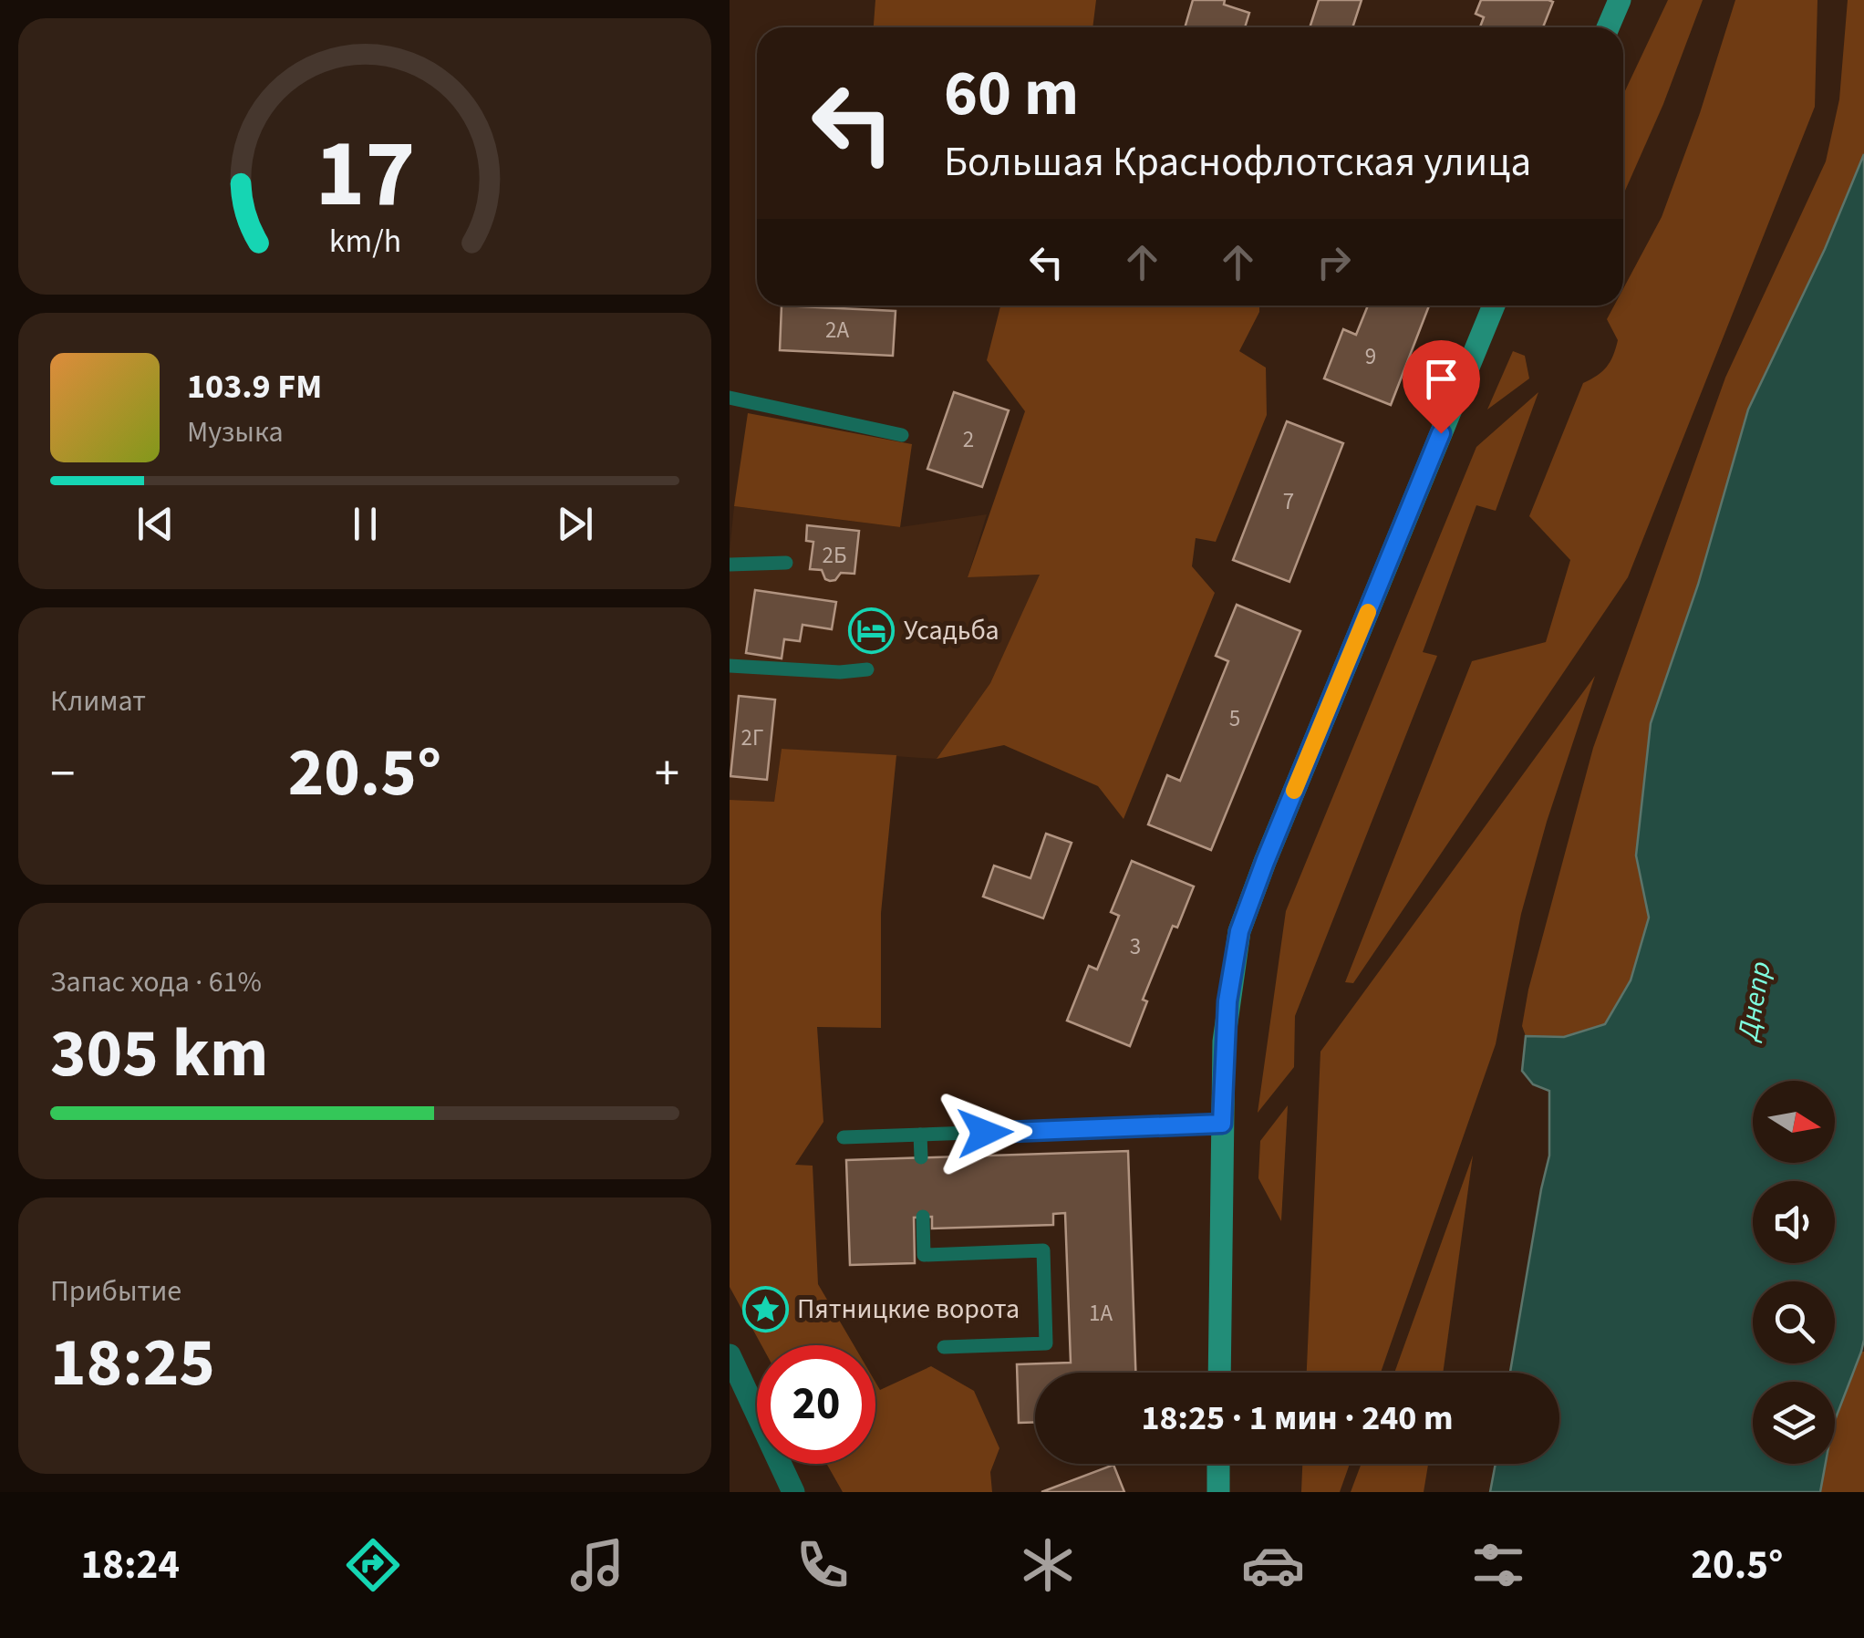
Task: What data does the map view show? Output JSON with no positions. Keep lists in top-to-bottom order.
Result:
{
  "water": ["Днепр"],
  "places": {
    "hotel": ["Усадьба"],
    "place": ["Пятницкие ворота"]
  },
  "house_numbers": [
    "2А",
    "9",
    "2",
    "7",
    "2Б",
    "5",
    "2Г",
    "3",
    "1А"
  ],
  "north": "right",
  "page": {
    "turn": ["60 m", "Большая Краснофлотская улица"],
    "song": ["103.9 FM", "Музыка"],
    "tile": [
      "Климат",
      ["Запас хода · 61%", "305 km"],
      ["Прибытие", "18:25"]
    ],
    "heat": ["−", "20.5°", "+"],
    "limit": "20",
    "trip": "18:25 · 1 мин · 240 m",
    "tabs": ["18:24", "20.5°"],
    "gauge": ["17", "km/h"]
  }
}
